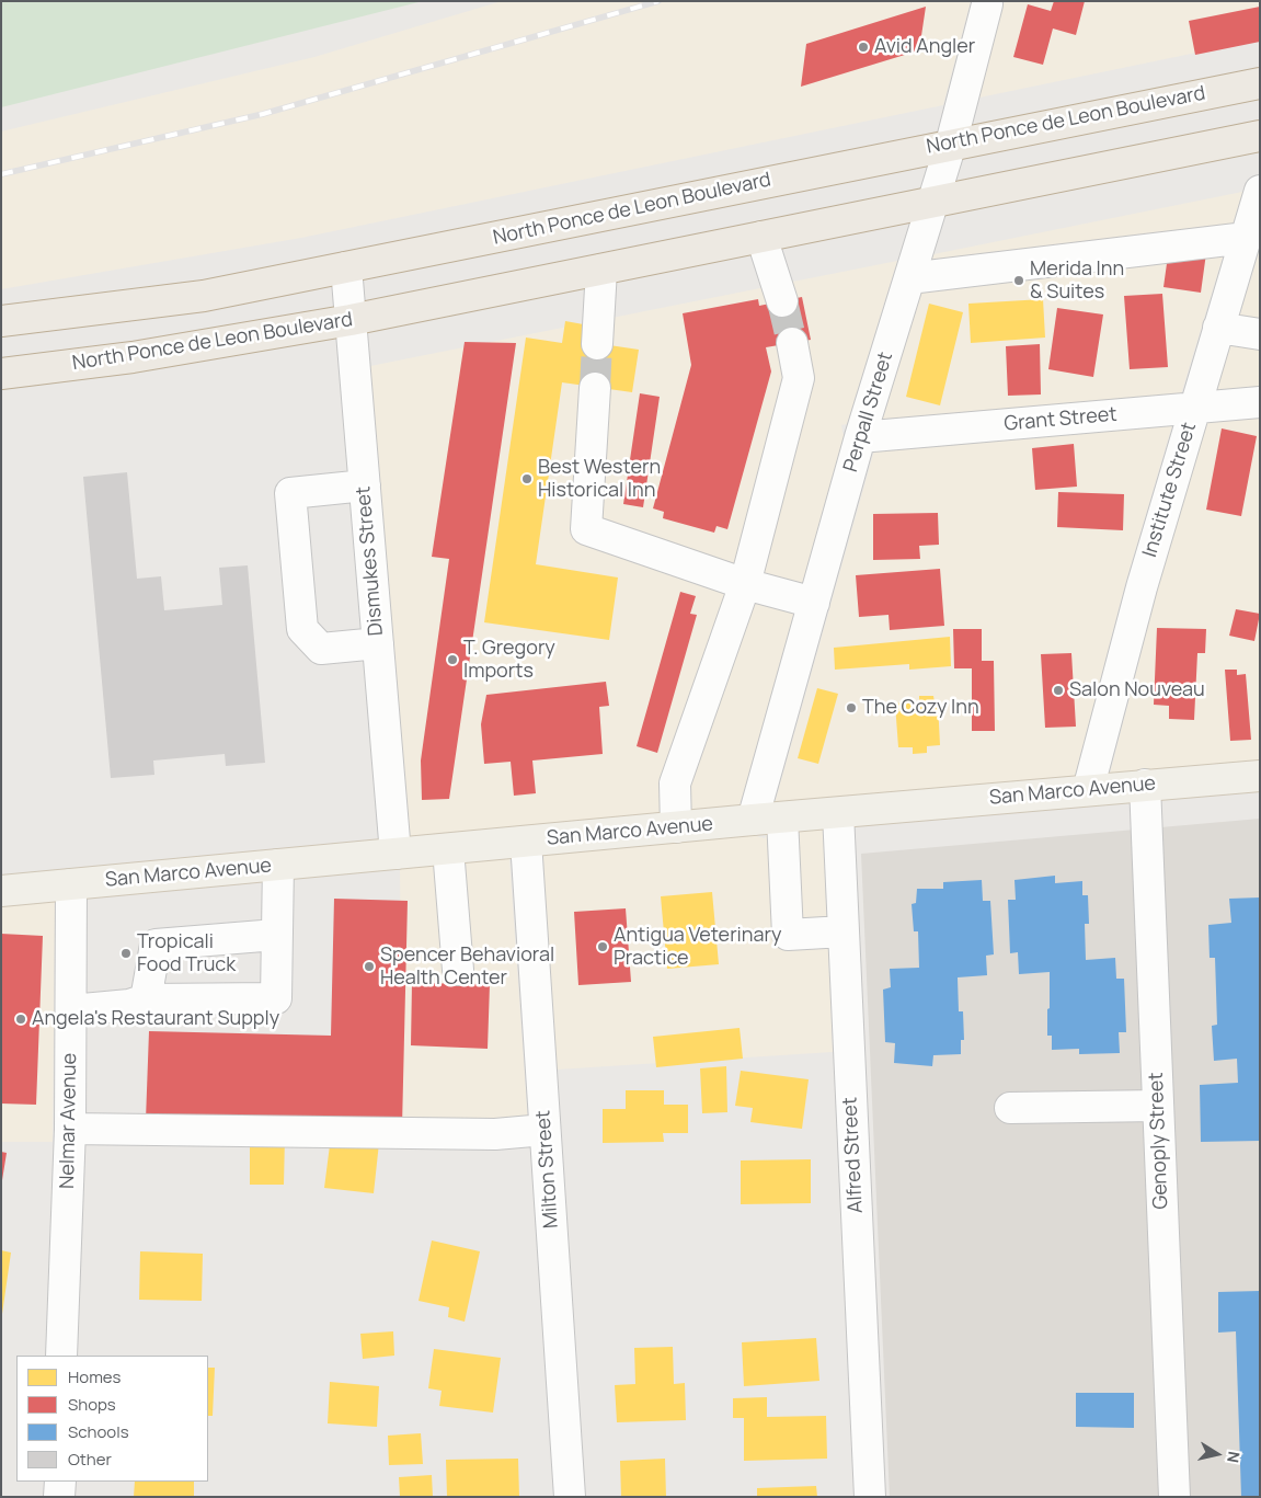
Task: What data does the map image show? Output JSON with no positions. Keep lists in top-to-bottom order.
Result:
{
  "streets": {
    "highway": ["North Ponce de Leon Boulevard"],
    "main road": ["San Marco Avenue"],
    "street": [
      "Perpall Street",
      "Grant Street",
      "Institute Street",
      "Dismukes Street",
      "Nelmar Avenue",
      "Genoply Street",
      "Alfred Street",
      "Milton Street"
    ]
  },
  "crossings": [
    ["North Ponce de Leon Boulevard", "Perpall Street"],
    ["North Ponce de Leon Boulevard", "Dismukes Street"],
    ["Perpall Street", "Grant Street"],
    ["Perpall Street", "San Marco Avenue"],
    ["Grant Street", "Institute Street"],
    ["Institute Street", "San Marco Avenue"],
    ["Dismukes Street", "San Marco Avenue"],
    ["San Marco Avenue", "Nelmar Avenue"],
    ["San Marco Avenue", "Genoply Street"],
    ["San Marco Avenue", "Alfred Street"],
    ["San Marco Avenue", "Milton Street"]
  ],
  "places": [
    "Avid Angler",
    "Merida Inn & Suites",
    "Best Western Historical Inn",
    "T. Gregory Imports",
    "Salon Nouveau",
    "The Cozy Inn",
    "Antigua Veterinary Practice",
    "Tropicali Food Truck",
    "Spencer Behavioral Health Center",
    "Angela's Restaurant Supply"
  ],
  "legend": [
    "Homes",
    "Shops",
    "Schools",
    "Other"
  ],
  "north": "right"
}
